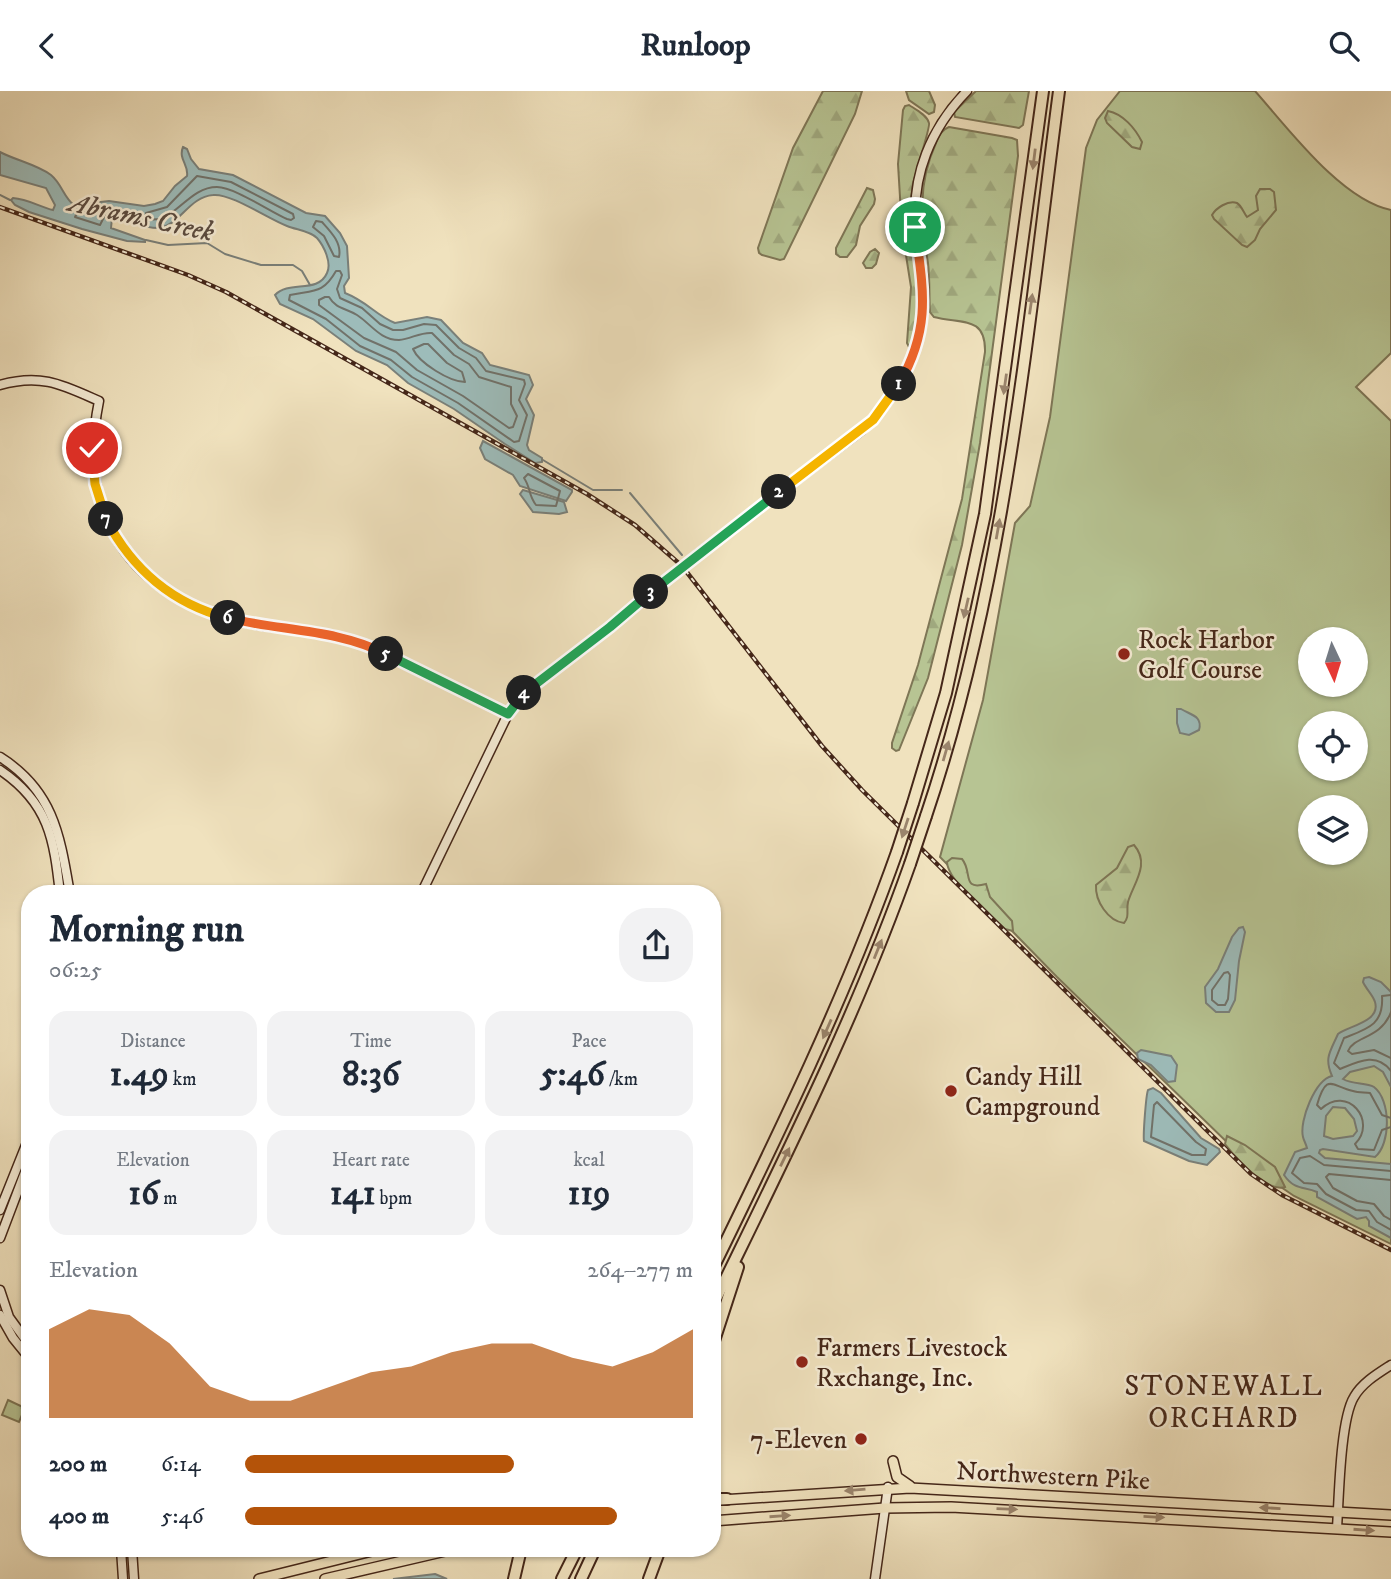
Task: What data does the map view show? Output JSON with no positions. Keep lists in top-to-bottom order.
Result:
{
  "streets": {
    "main road": ["Northwestern Pike"]
  },
  "districts": ["STONEWALL ORCHARD"],
  "water": ["Abrams Creek"],
  "places": [
    "Rock Harbor Golf Course",
    "Candy Hill Campground",
    "Farmers Livestock Rxchange, Inc.",
    "7-Eleven"
  ],
  "north": "bottom",
  "page": {
    "header": "Runloop",
    "pins": [
      "1",
      "2",
      "7",
      "3",
      "6",
      "5",
      "4"
    ],
    "heading": ["Morning run", "06:25"],
    "stats": [
      ["Distance", "1.49 km"],
      ["Time", "8:36"],
      ["Pace", "5:46 /km"],
      ["Elevation", "16 m"],
      ["Heart rate", "141 bpm"],
      ["kcal", "119"]
    ],
    "chart": ["Elevation", "264–277 m"],
    "list": [
      {
        "name": "200 m",
        "note": "6:14"
      },
      {
        "name": "400 m",
        "note": "5:46"
      }
    ]
  }
}
